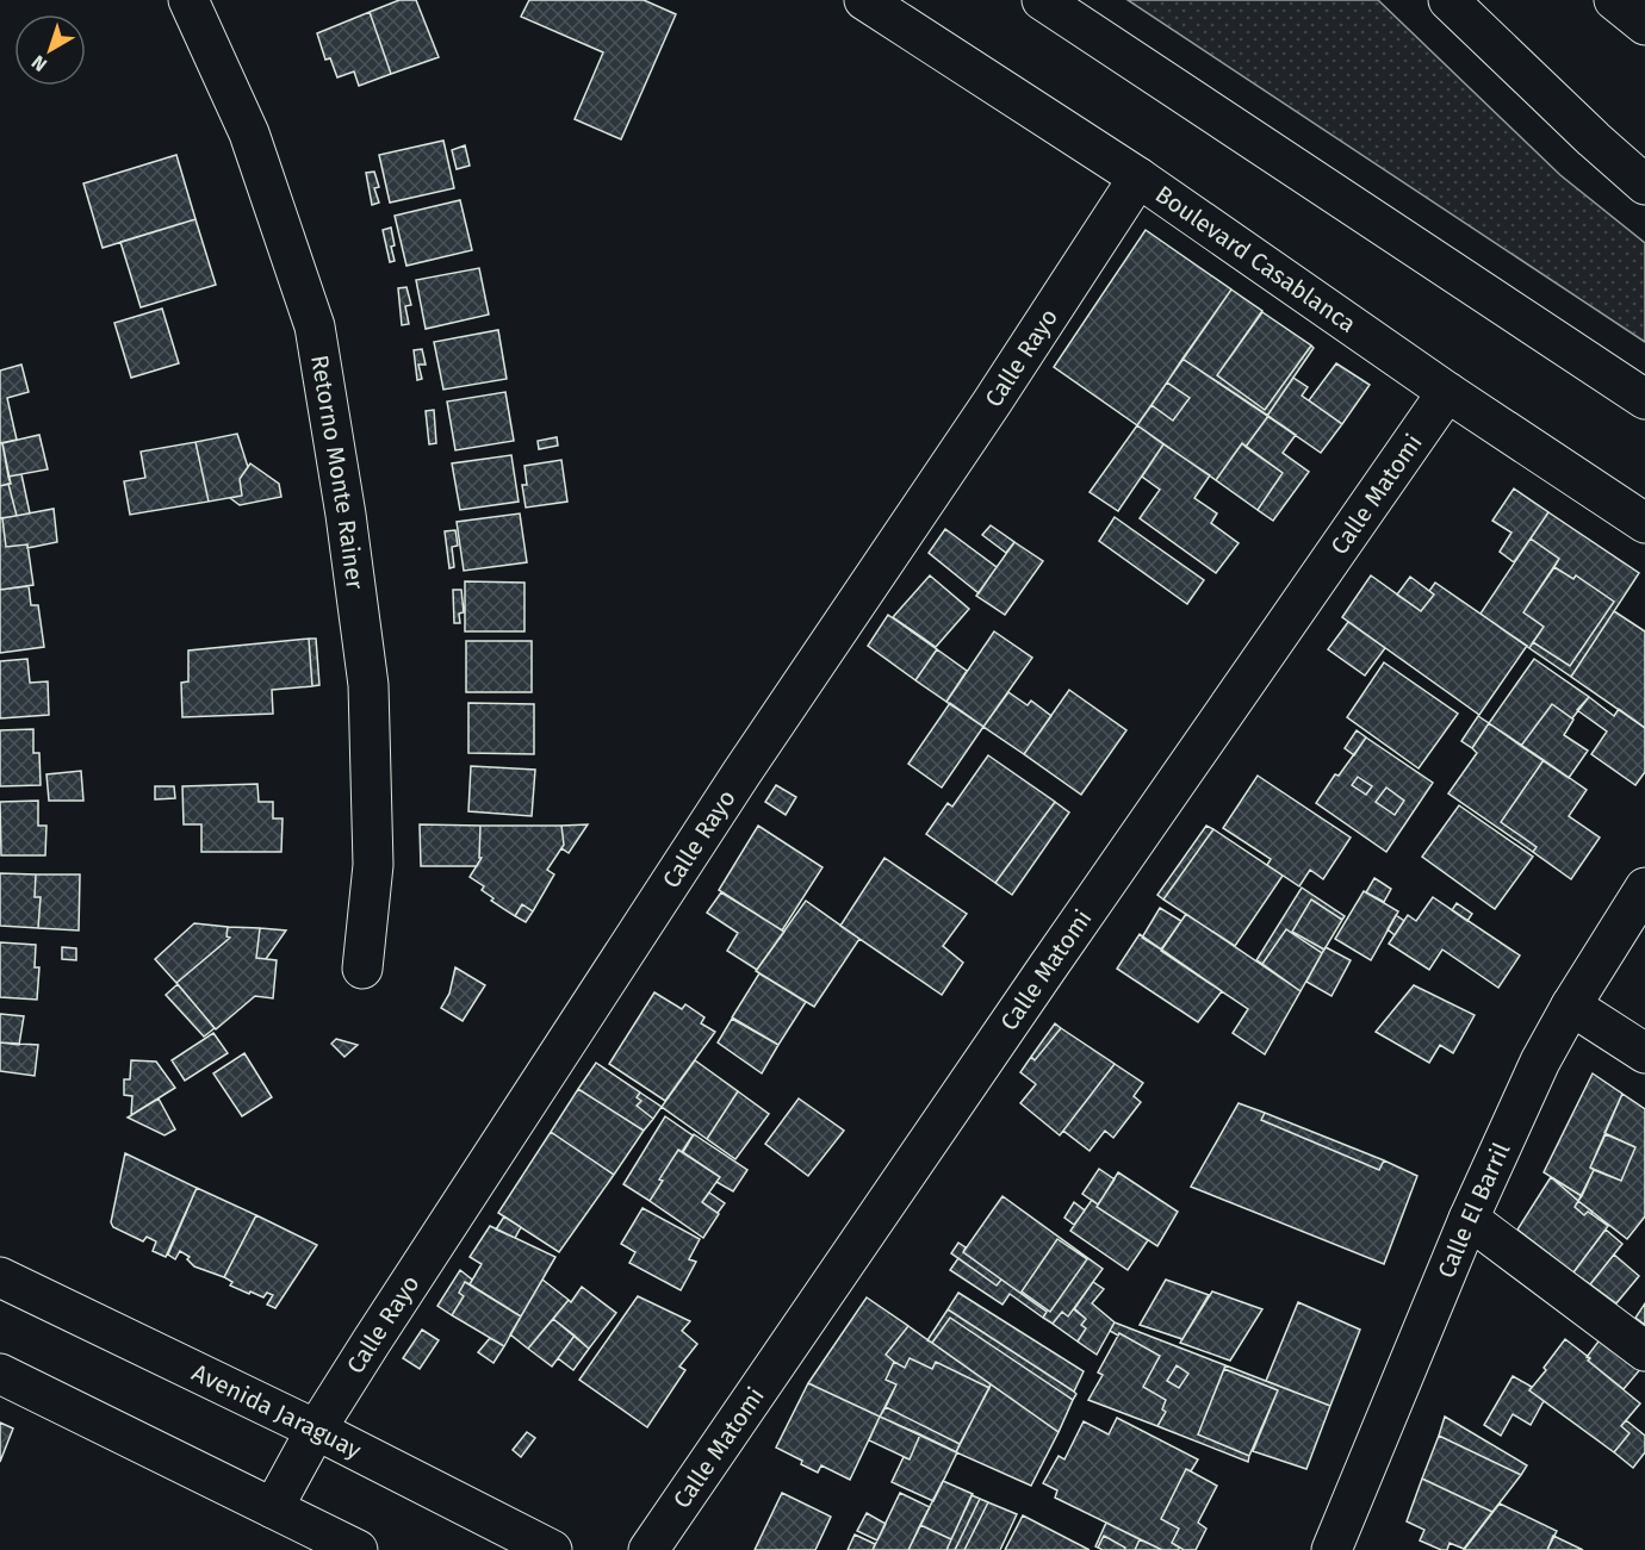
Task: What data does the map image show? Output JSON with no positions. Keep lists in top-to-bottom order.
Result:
{
  "streets": {
    "street": [
      "Boulevard Casablanca",
      "Calle Rayo",
      "Retorno Monte Rainer",
      "Calle Matomi",
      "Calle El Barril",
      "Avenida Jaraguay"
    ]
  },
  "crossings": [
    ["Boulevard Casablanca", "Calle Rayo"],
    ["Boulevard Casablanca", "Calle Matomi"],
    ["Calle Rayo", "Avenida Jaraguay"]
  ],
  "north": "bottom left"
}
